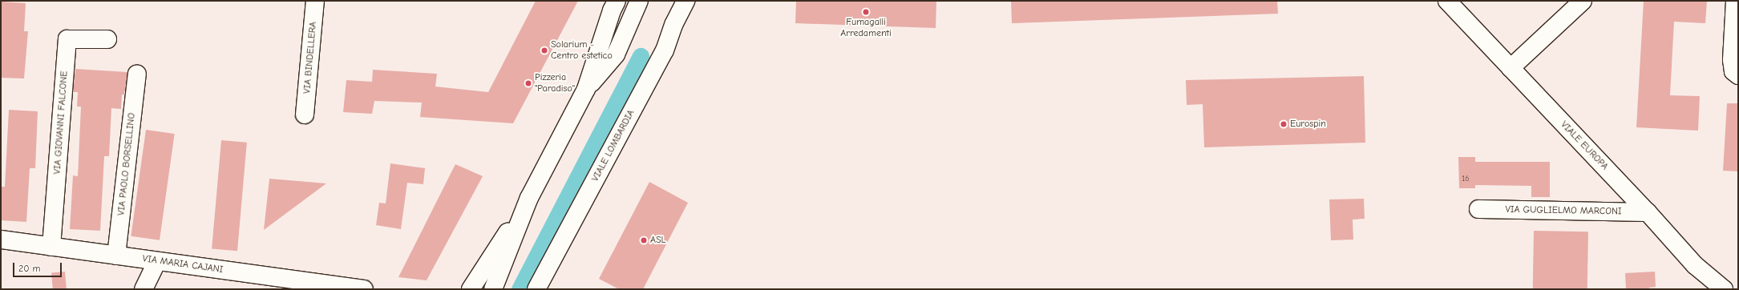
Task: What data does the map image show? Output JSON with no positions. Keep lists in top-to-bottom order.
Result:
{
  "streets": {
    "street": [
      "VIA BINDELLERA",
      "VIA GIOVANNI FALCONE",
      "VIALE LOMBARDIA",
      "VIALE EUROPA",
      "VIA PAOLO BORSELLINO",
      "VIA GUGLIELMO MARCONI",
      "VIA MARIA CAJANI"
    ]
  },
  "crossings": [
    ["VIA GIOVANNI FALCONE", "VIA MARIA CAJANI"],
    ["VIALE EUROPA", "VIA GUGLIELMO MARCONI"],
    ["VIA PAOLO BORSELLINO", "VIA MARIA CAJANI"]
  ],
  "places": [
    "Fumagalli Arredamenti",
    "Solarium - Centro estetico",
    "Pizzeria \"Paradiso\"",
    "Eurospin",
    "ASL"
  ],
  "house_numbers": ["16"],
  "scale_bar": "20 m"
}
